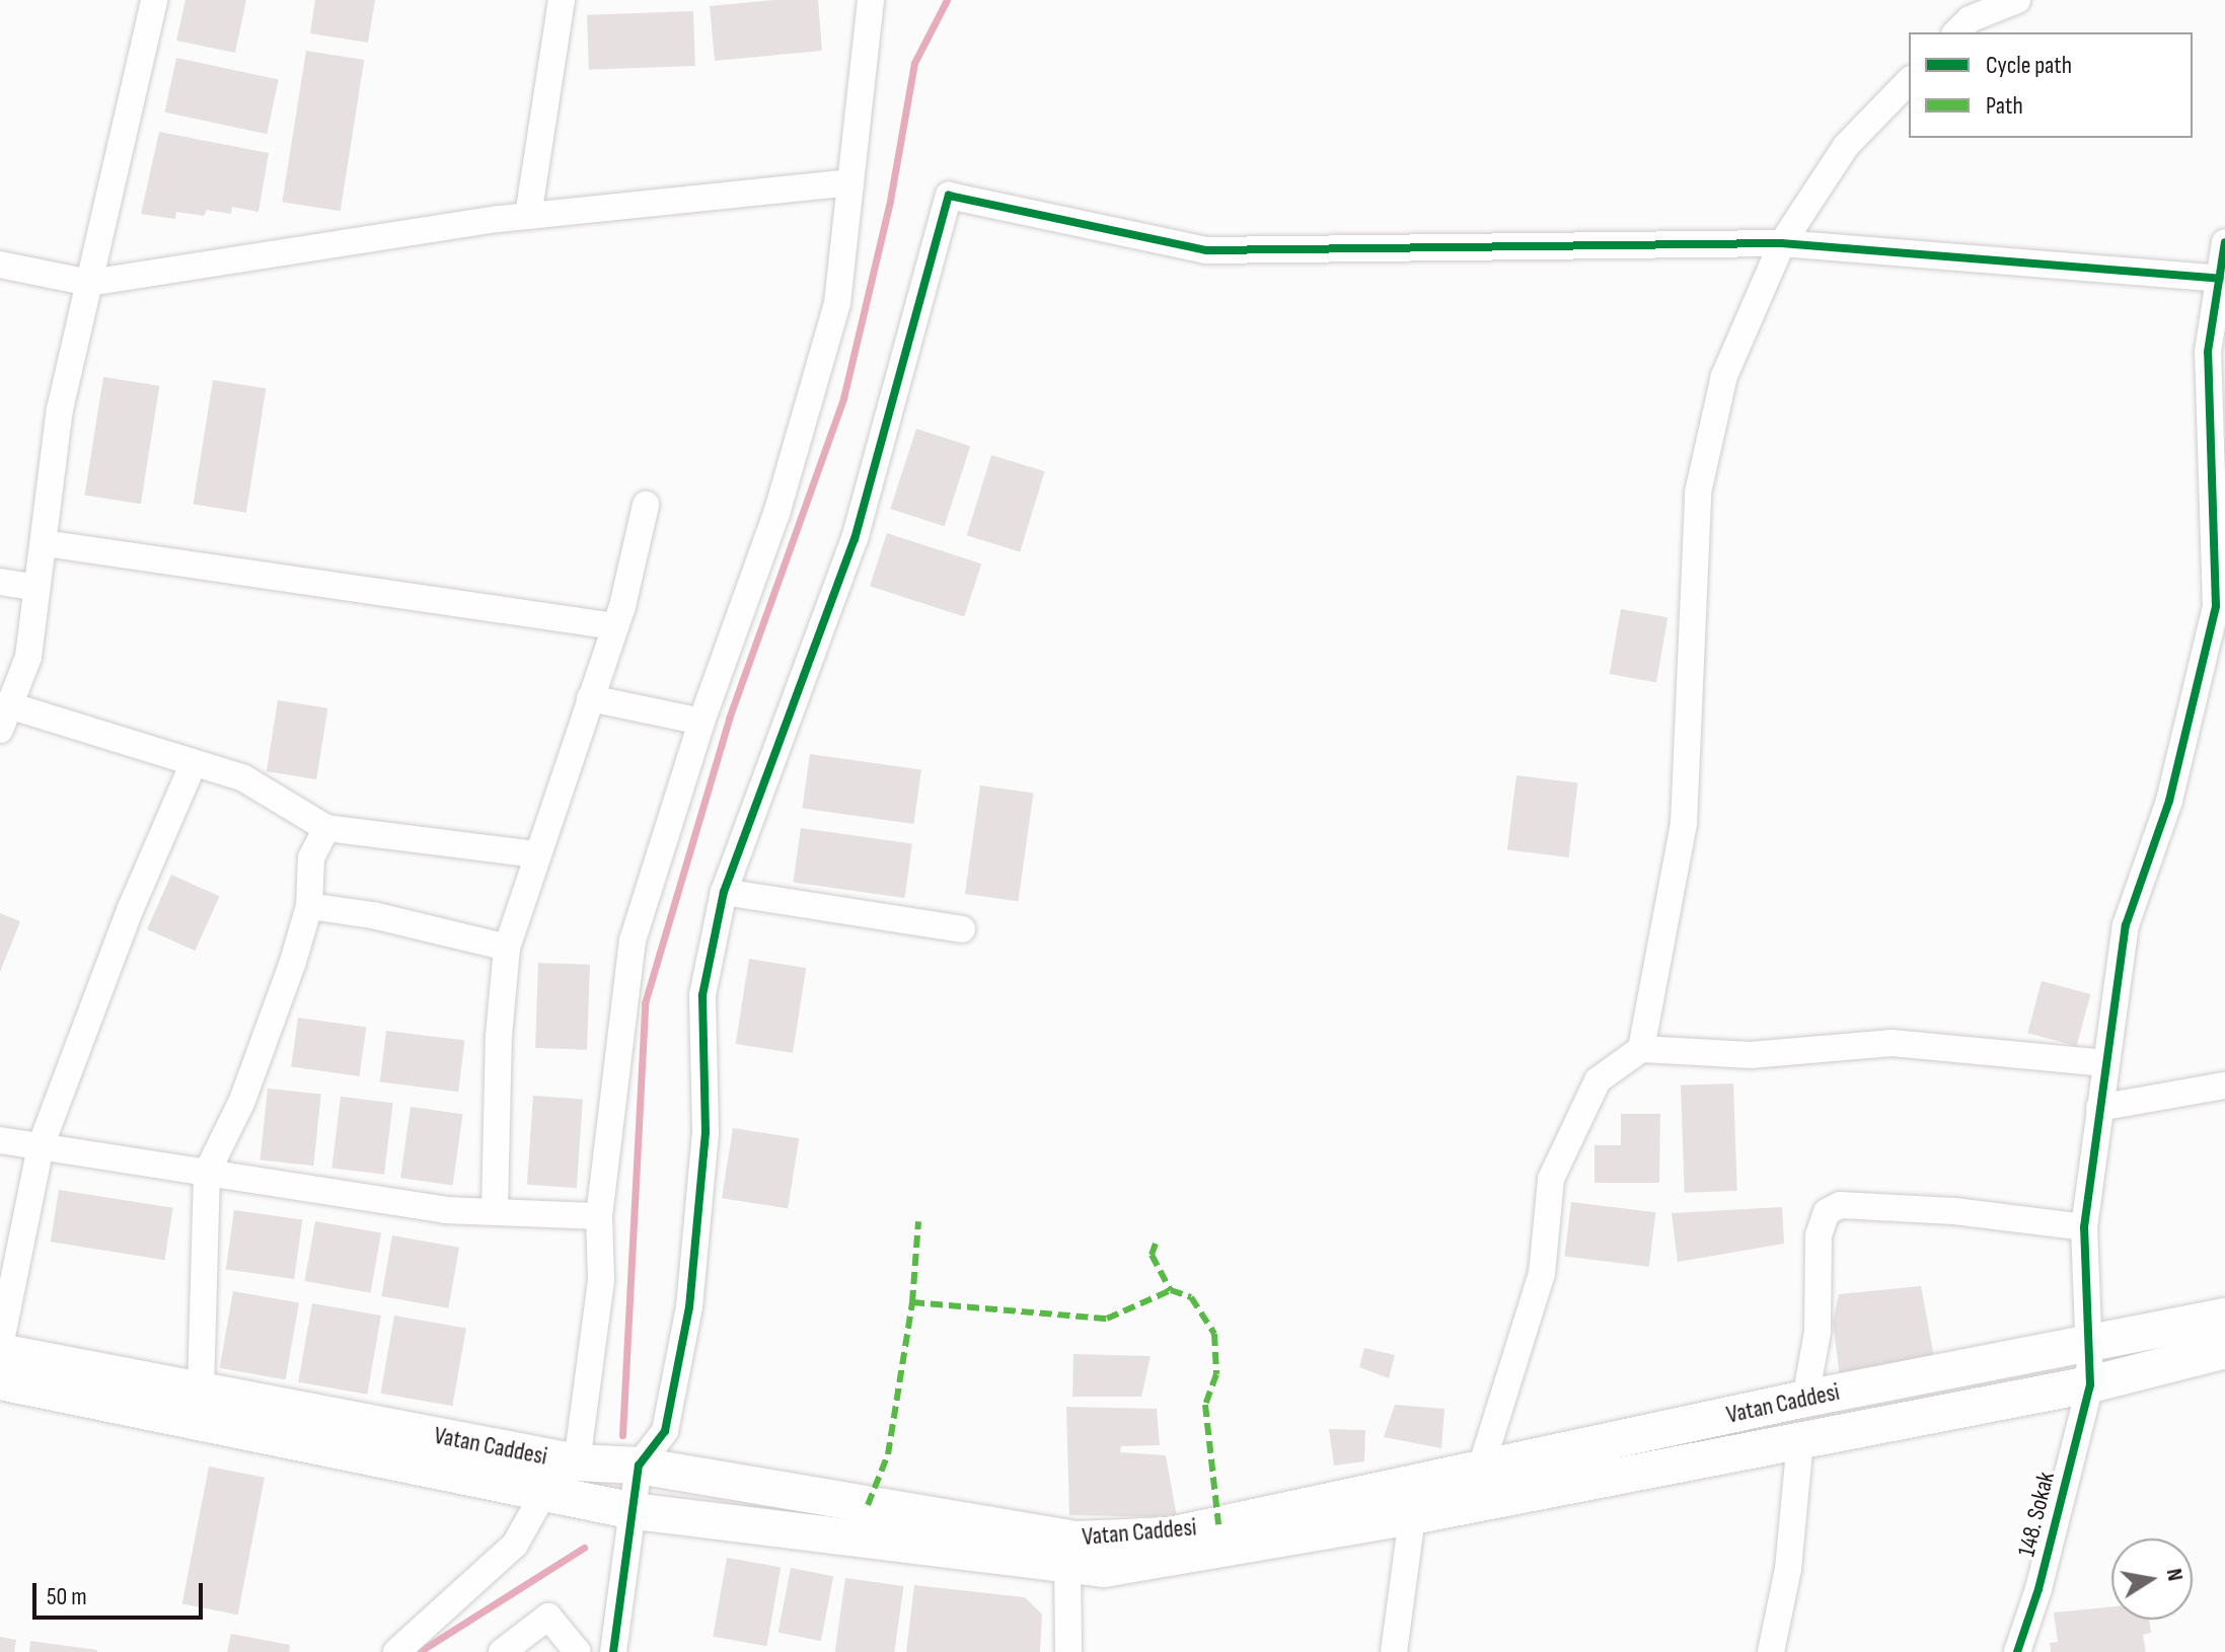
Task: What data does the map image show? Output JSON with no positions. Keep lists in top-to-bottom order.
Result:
{
  "streets": {
    "main road": ["Vatan Caddesi"],
    "street": ["148. Sokak"]
  },
  "crossings": [
    ["Vatan Caddesi", "148. Sokak"]
  ],
  "legend": ["Cycle path", "Path"],
  "scale_bar": "50 m",
  "north": "right"
}
